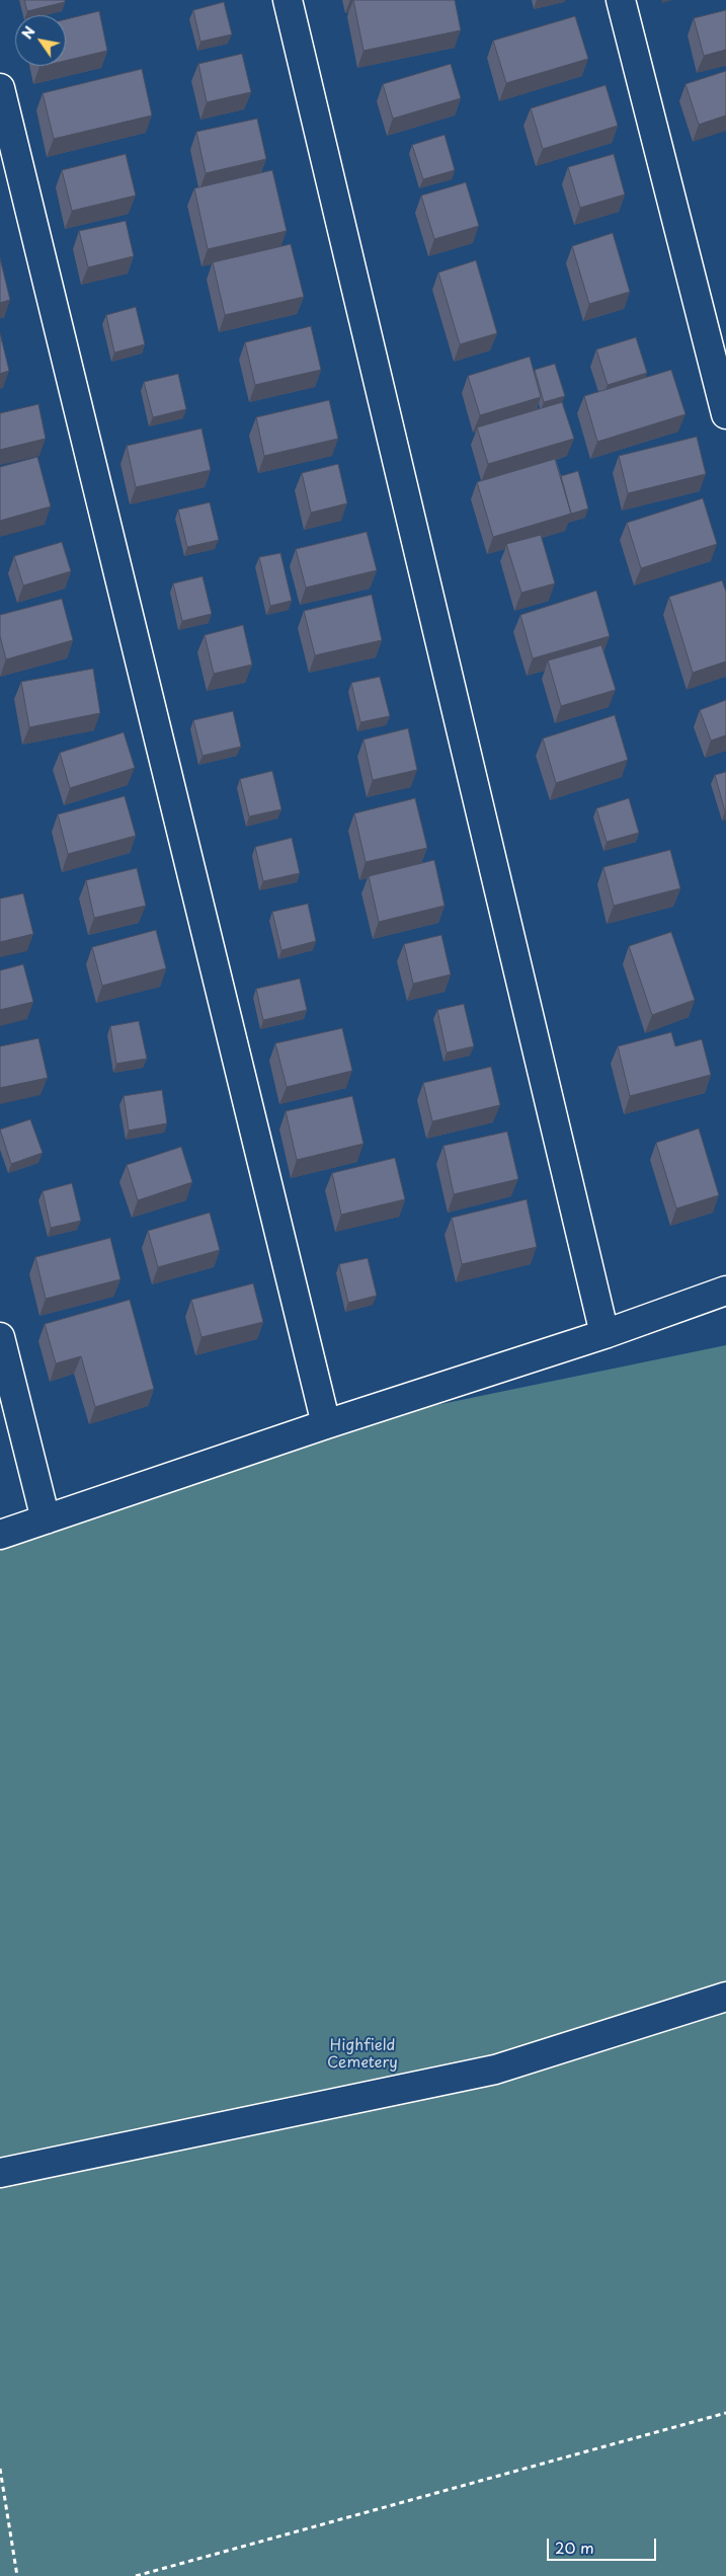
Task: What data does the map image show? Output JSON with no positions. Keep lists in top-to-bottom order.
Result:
{
  "parks": ["Highfield Cemetery"],
  "scale_bar": "20 m",
  "north": "top left"
}
